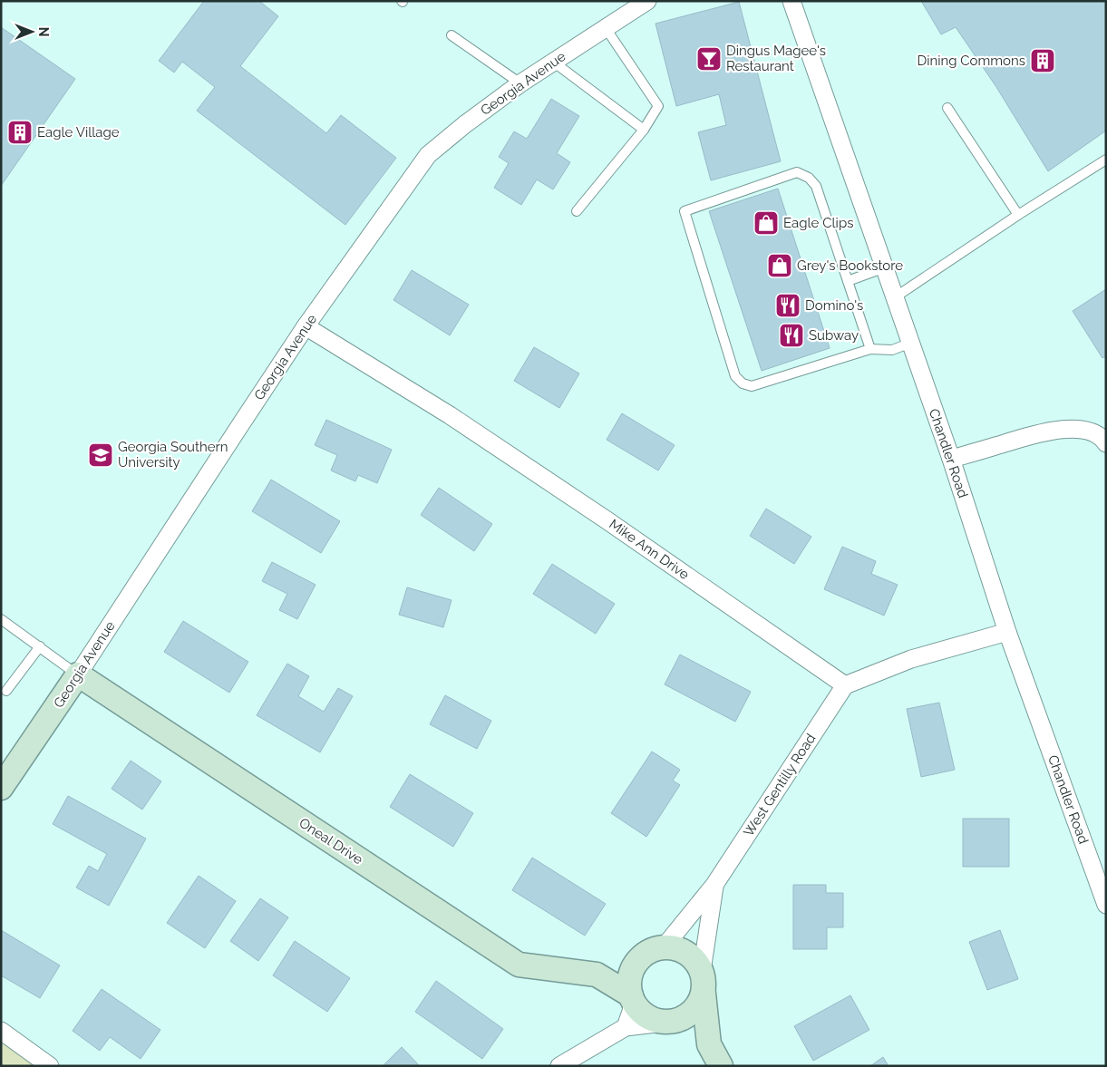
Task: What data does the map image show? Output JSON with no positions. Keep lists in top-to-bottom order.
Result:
{
  "streets": {
    "street": [
      "Georgia Avenue",
      "Chandler Road",
      "Mike Ann Drive",
      "West Gentilly Road",
      "Oneal Drive"
    ]
  },
  "crossings": [
    ["Georgia Avenue", "Mike Ann Drive"],
    ["Georgia Avenue", "Oneal Drive"],
    ["Mike Ann Drive", "West Gentilly Road"],
    ["West Gentilly Road", "Oneal Drive"]
  ],
  "places": {
    "bar": ["Dingus Magee's Restaurant"],
    "building": ["Dining Commons", "Eagle Village"],
    "shop": ["Eagle Clips", "Grey's Bookstore"],
    "restaurant": ["Domino's", "Subway"],
    "school or university": ["Georgia Southern University"]
  },
  "north": "right"
}
